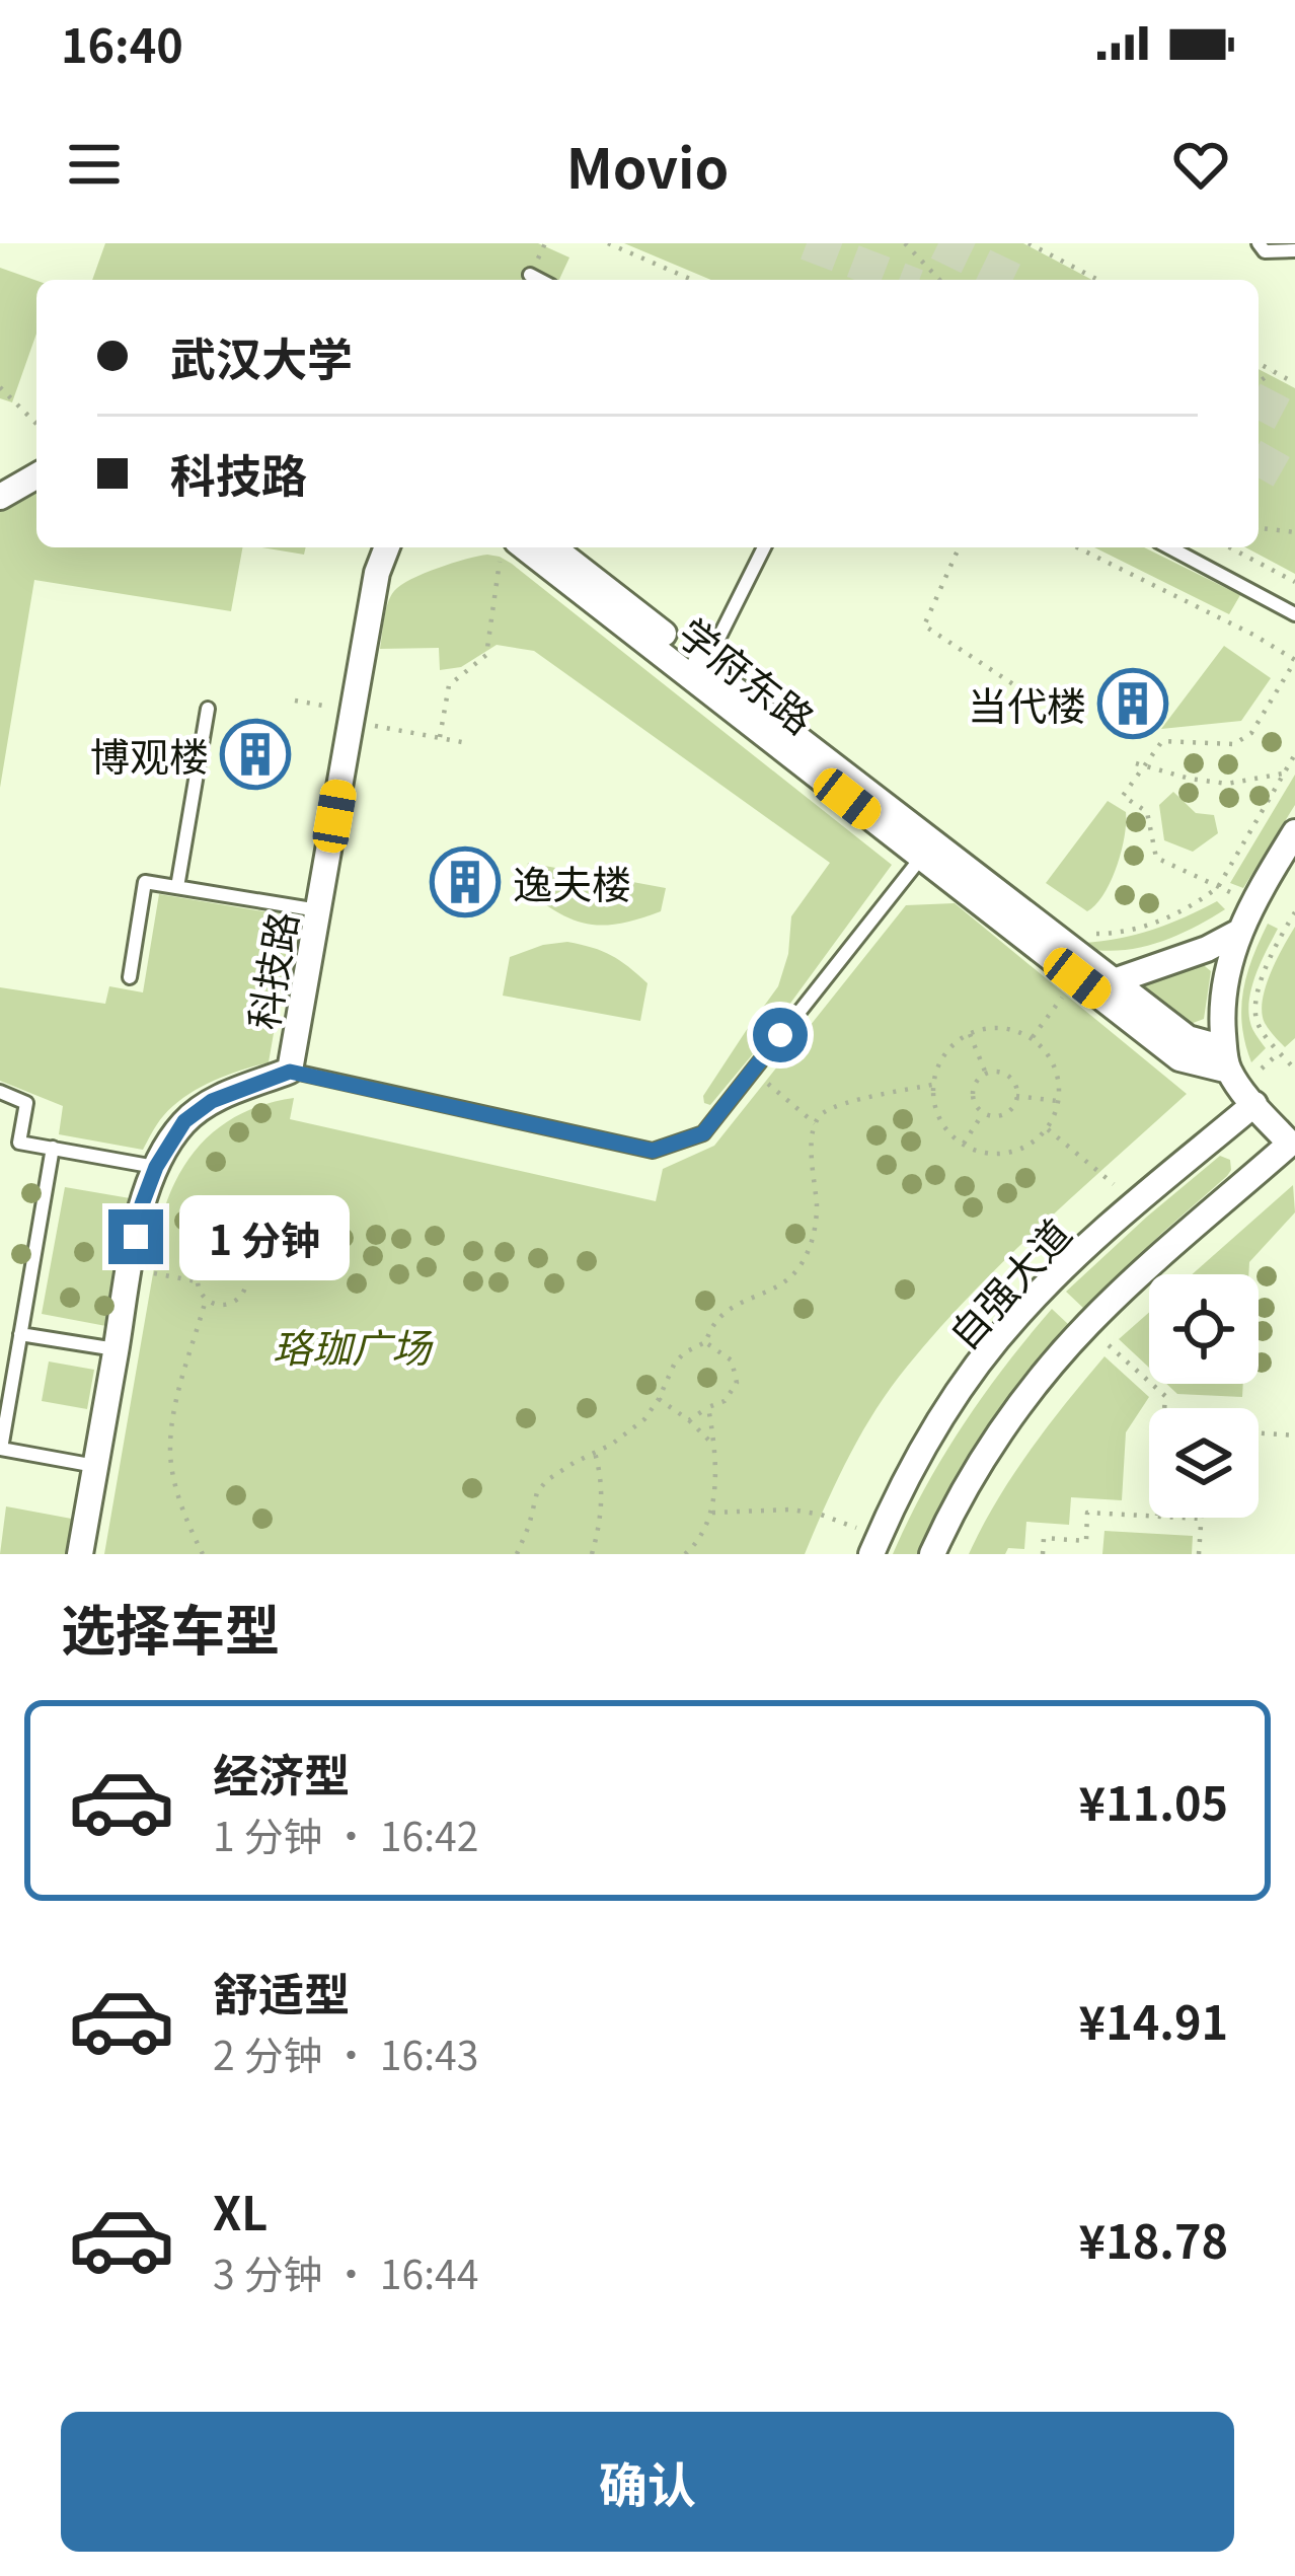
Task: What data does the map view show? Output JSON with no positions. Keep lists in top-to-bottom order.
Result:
{
  "streets": {
    "street": ["学府东路", "科技路", "自强大道"]
  },
  "parks": ["珞珈广场"],
  "places": {
    "building": ["当代楼", "博观楼", "逸夫楼"]
  },
  "page": {
    "status": "16:40",
    "header": "Movio",
    "banner": ["武汉大学", "科技路"],
    "bubble": "1 分钟",
    "heading": "选择车型",
    "list": [
      {
        "name": "经济型",
        "note": "1 分钟 · 16:42",
        "value": "¥11.05"
      },
      {
        "name": "舒适型",
        "note": "2 分钟 · 16:43",
        "value": "¥14.91"
      },
      {
        "name": "XL",
        "note": "3 分钟 · 16:44",
        "value": "¥18.78"
      }
    ],
    "buttons": "确认"
  }
}
